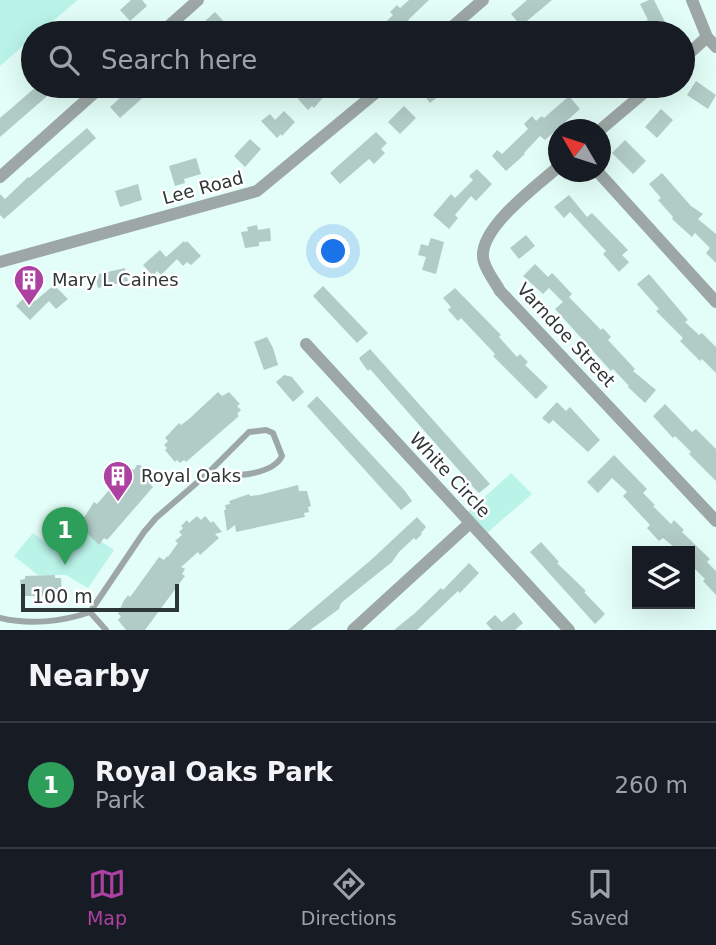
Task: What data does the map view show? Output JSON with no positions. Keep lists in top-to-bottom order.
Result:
{
  "streets": {
    "street": ["Lee Road", "Varndoe Street", "White Circle"]
  },
  "places": {
    "building": ["Mary L Caines", "Royal Oaks"]
  },
  "scale_bar": "100 m",
  "north": "top left",
  "page": {
    "search": "Search here",
    "pins": "1",
    "scale": "100 m",
    "heading": "Nearby",
    "list": [
      {
        "mark": "1",
        "name": "Royal Oaks Park",
        "note": "Park",
        "value": "260 m"
      }
    ],
    "nav": ["Map", "Directions", "Saved"]
  }
}
